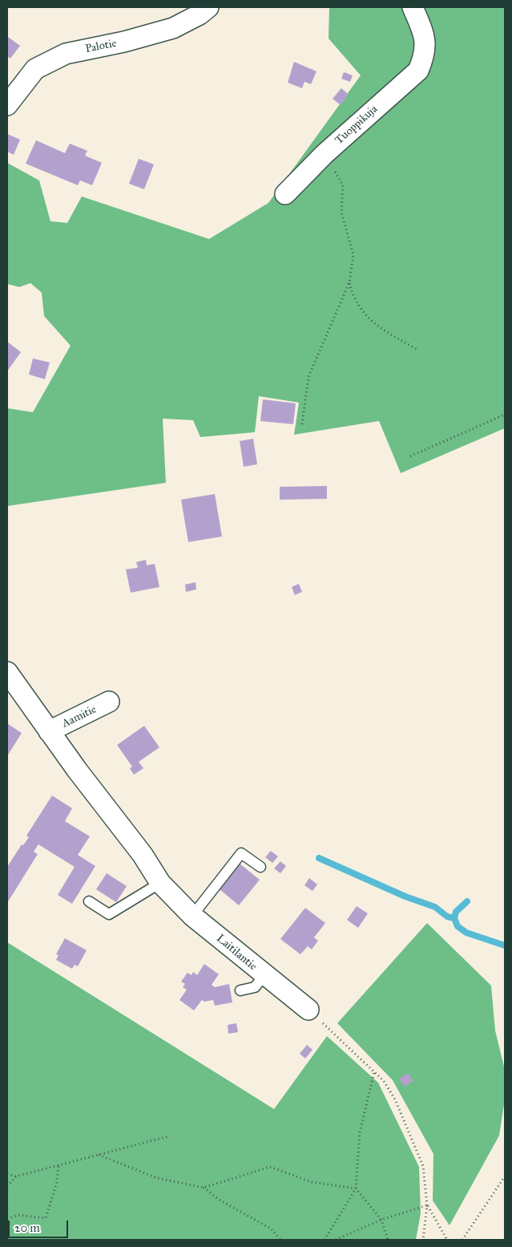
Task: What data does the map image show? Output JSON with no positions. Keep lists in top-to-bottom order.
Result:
{
  "streets": {
    "street": [
      "Palotie",
      "Tuoppikuja",
      "Aamitie",
      "Laitilantie"
    ]
  },
  "crossings": [
    ["Aamitie", "Laitilantie"]
  ],
  "scale_bar": "20 m"
}
